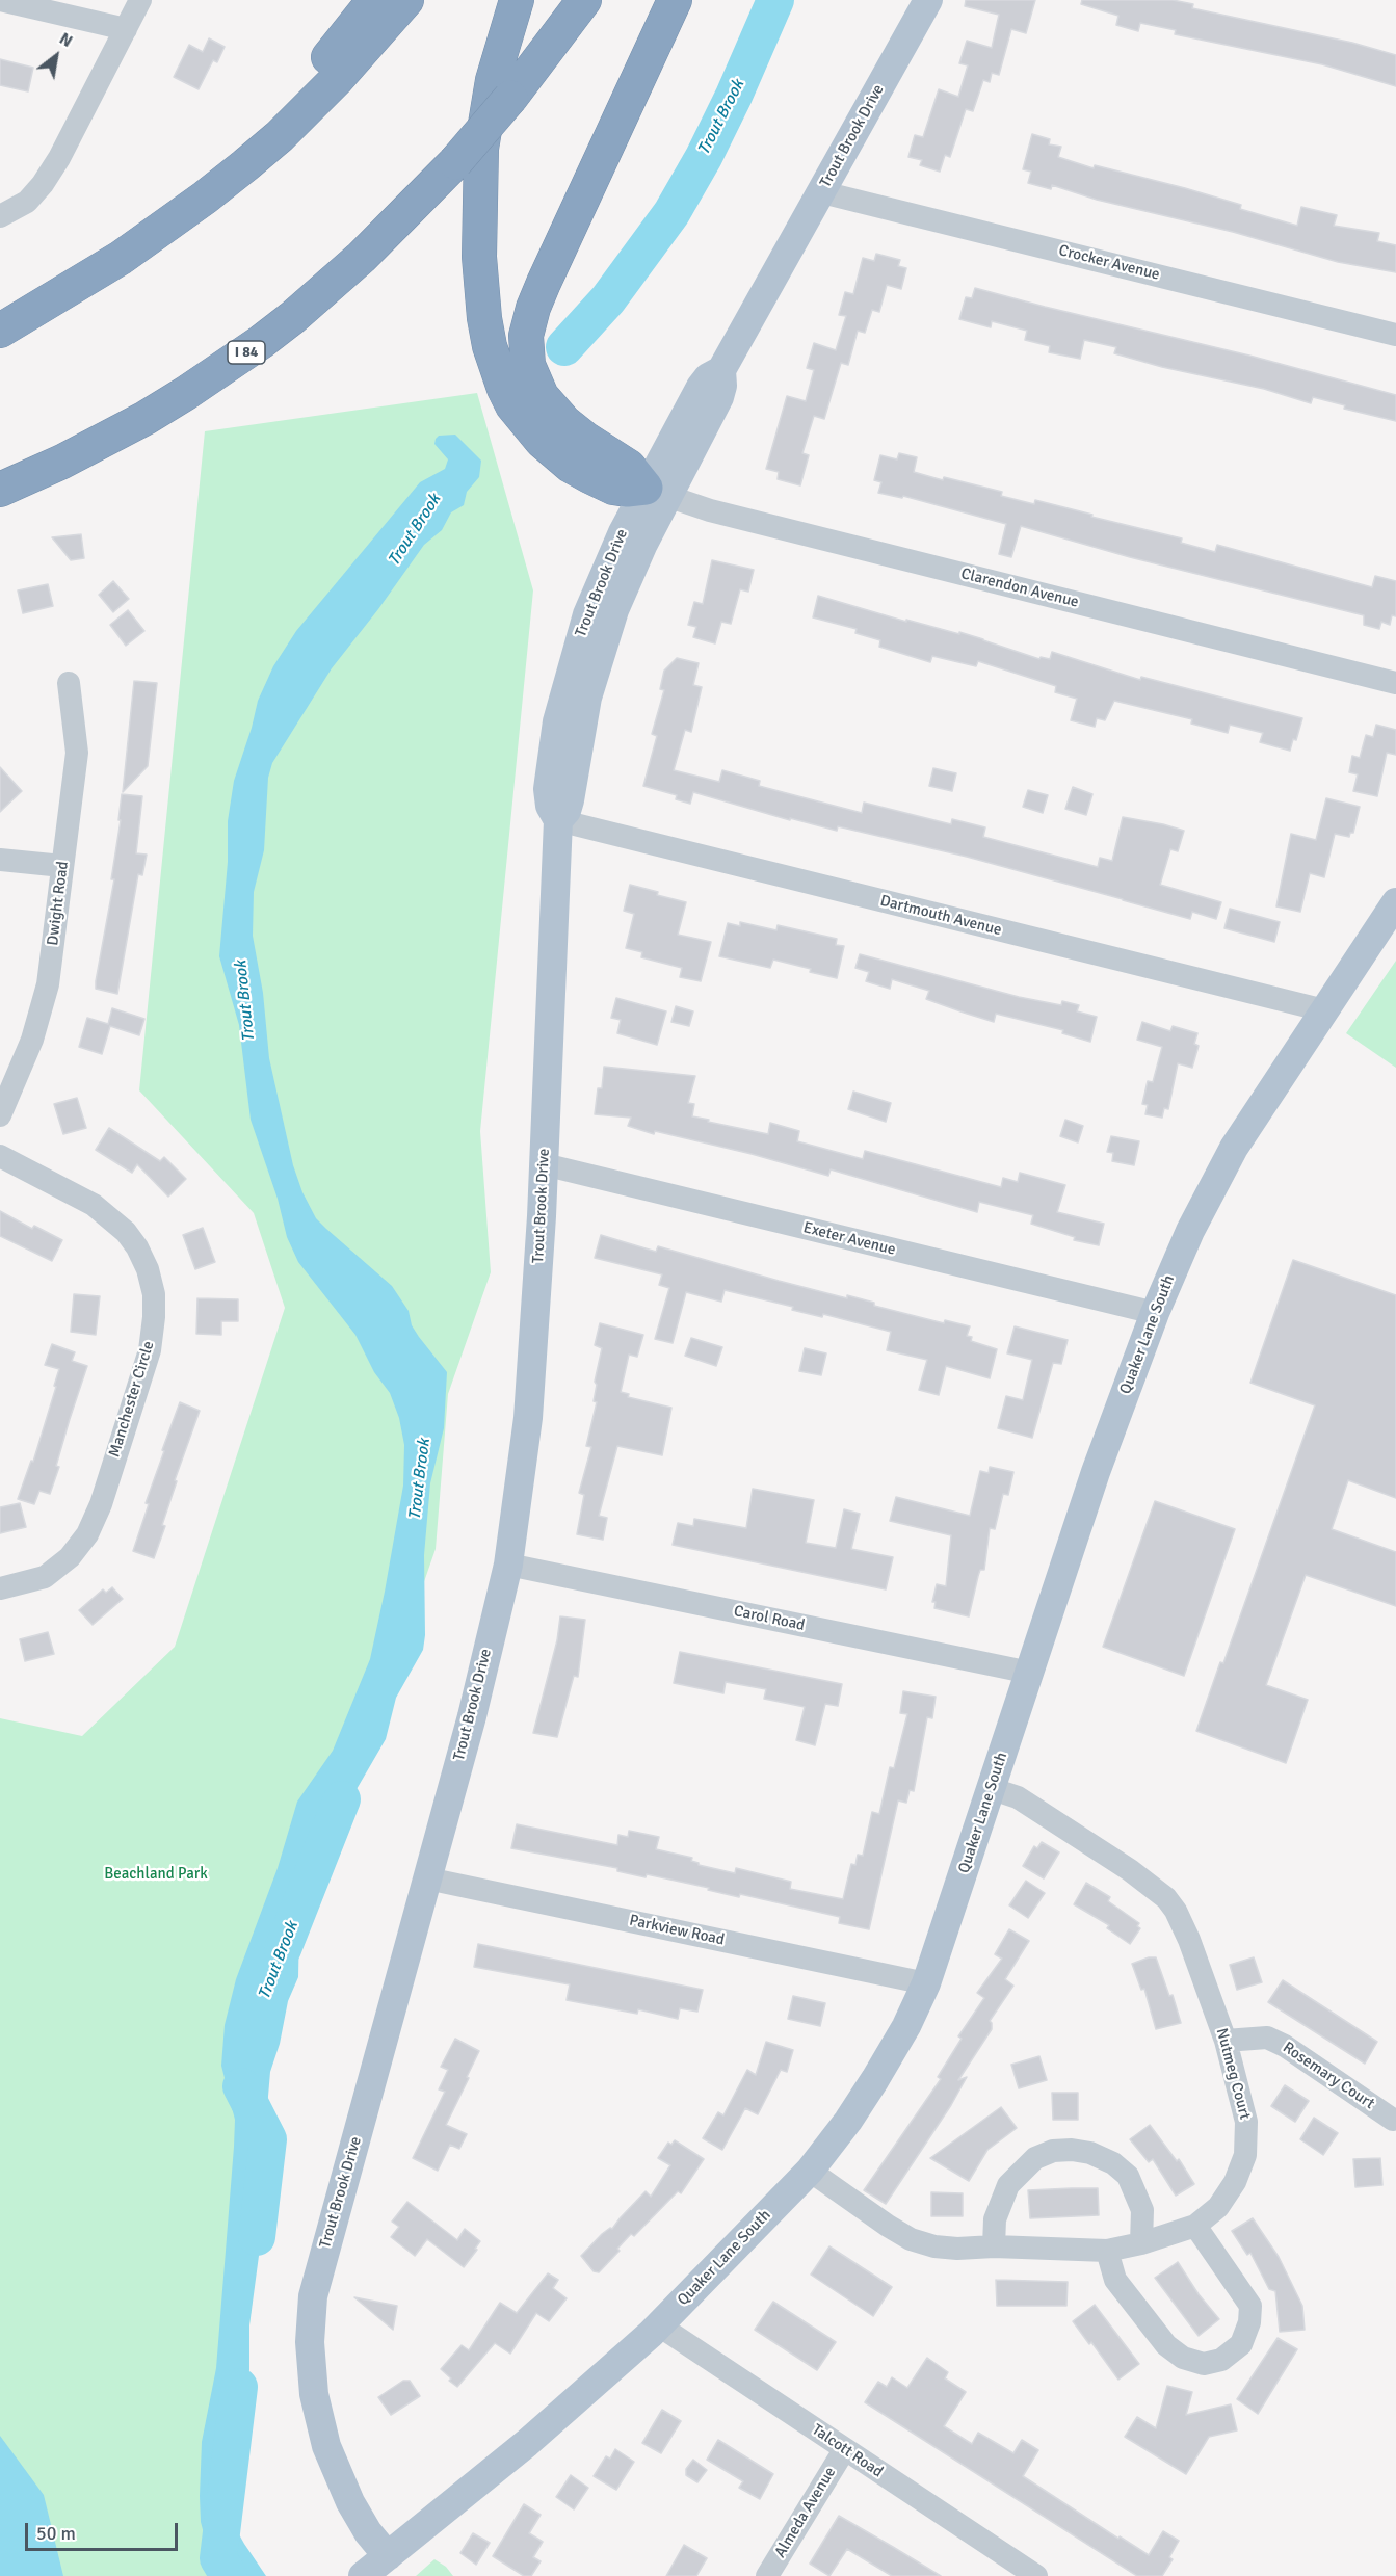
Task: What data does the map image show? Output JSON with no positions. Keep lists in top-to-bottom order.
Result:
{
  "streets": {
    "highway": ["I 84"],
    "main road": ["Trout Brook Drive", "Quaker Lane South"],
    "street": [
      "Crocker Avenue",
      "Clarendon Avenue",
      "Dwight Road",
      "Dartmouth Avenue",
      "Exeter Avenue",
      "Manchester Circle",
      "Carol Road",
      "Parkview Road",
      "Nutmeg Court",
      "Rosemary Court",
      "Talcott Road",
      "Almeda Avenue"
    ]
  },
  "crossings": [
    ["Trout Brook Drive", "Crocker Avenue"],
    ["Trout Brook Drive", "Clarendon Avenue"],
    ["Trout Brook Drive", "Dartmouth Avenue"],
    ["Trout Brook Drive", "Exeter Avenue"],
    ["Trout Brook Drive", "Quaker Lane South"],
    ["Trout Brook Drive", "Carol Road"],
    ["Trout Brook Drive", "Parkview Road"],
    ["Dartmouth Avenue", "Quaker Lane South"],
    ["Exeter Avenue", "Quaker Lane South"],
    ["Quaker Lane South", "Carol Road"],
    ["Quaker Lane South", "Parkview Road"],
    ["Quaker Lane South", "Nutmeg Court"],
    ["Quaker Lane South", "Talcott Road"],
    ["Nutmeg Court", "Rosemary Court"],
    ["Talcott Road", "Almeda Avenue"]
  ],
  "water": ["Trout Brook"],
  "parks": ["Beachland Park"],
  "scale_bar": "50 m",
  "north": "top right"
}
